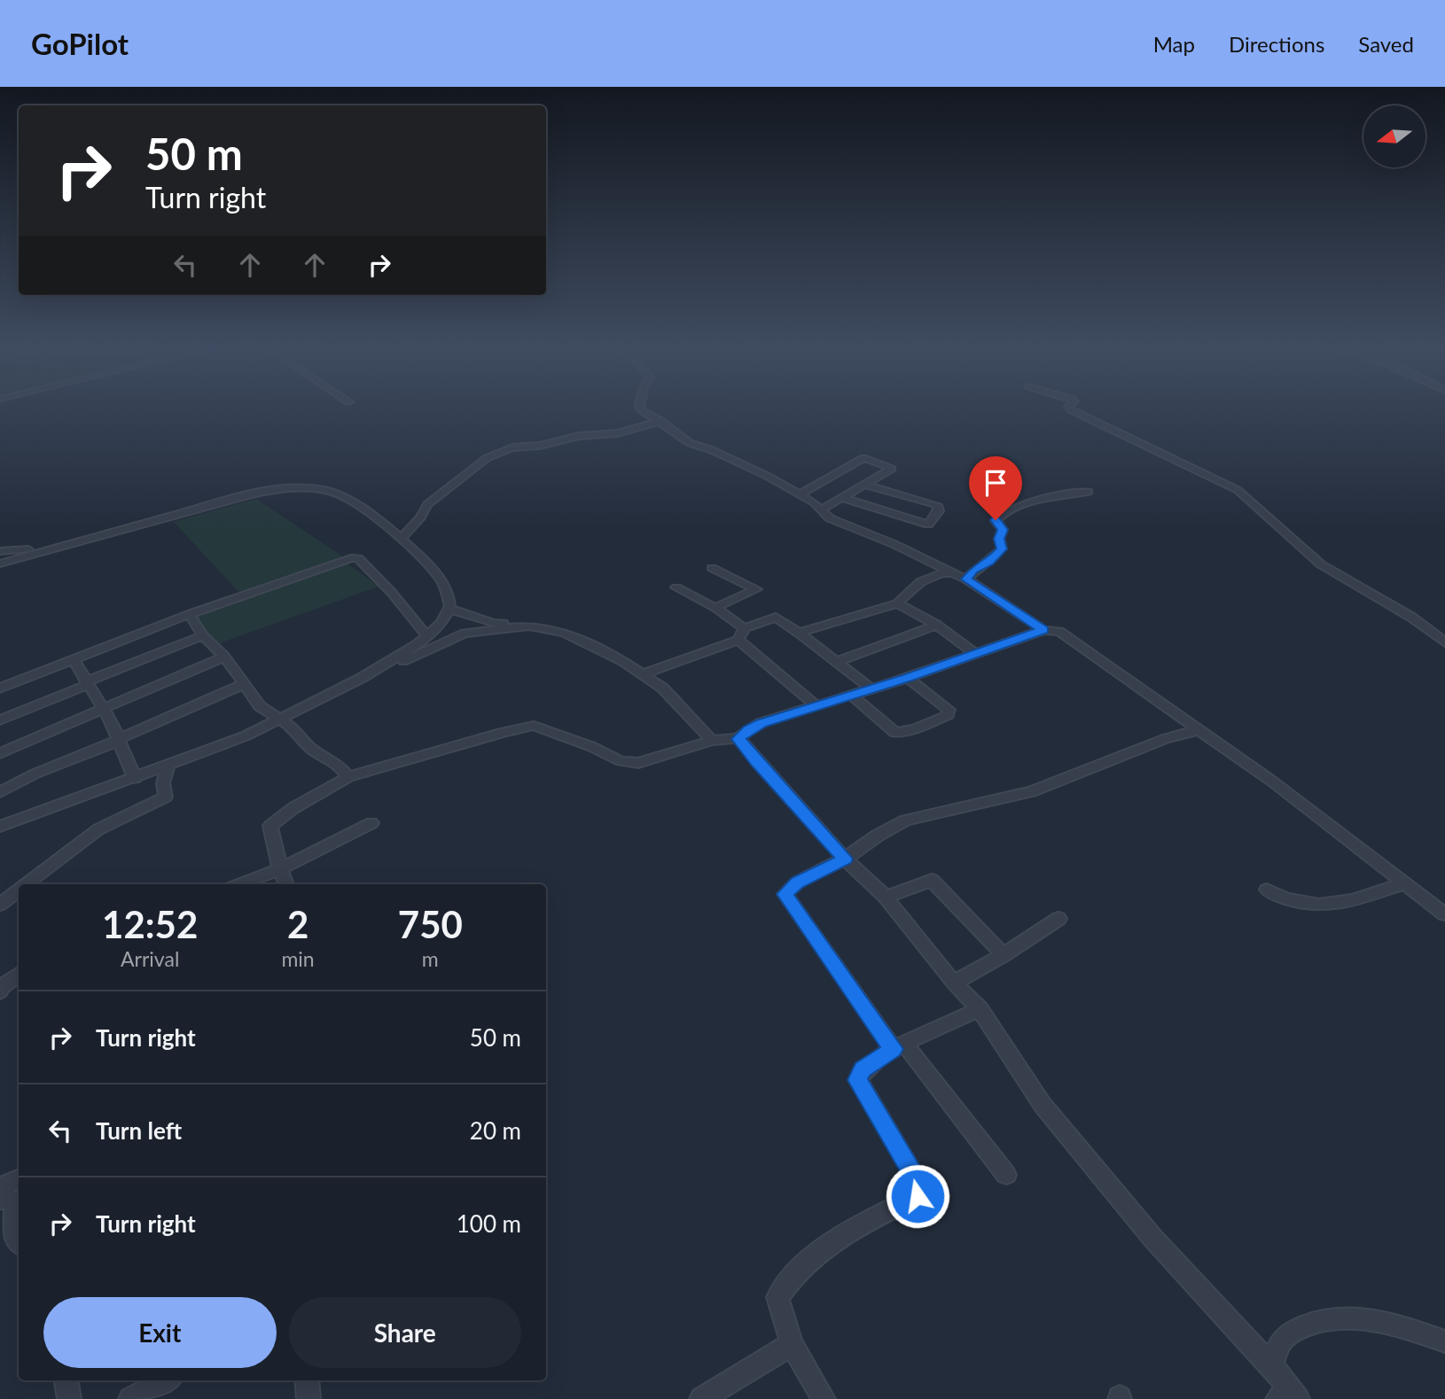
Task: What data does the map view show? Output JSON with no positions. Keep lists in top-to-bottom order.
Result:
{
  "north": "left",
  "page": {
    "header": "GoPilot",
    "nav": ["Map", "Directions", "Saved"],
    "turn": ["50 m", "Turn right"],
    "eta": [
      "12:52",
      "Arrival",
      "2",
      "min",
      "750",
      "m"
    ],
    "list": [
      {
        "name": "Turn right",
        "value": "50 m"
      },
      {
        "name": "Turn left",
        "value": "20 m"
      },
      {
        "name": "Turn right",
        "value": "100 m"
      }
    ],
    "buttons": ["Exit", "Share"]
  }
}
